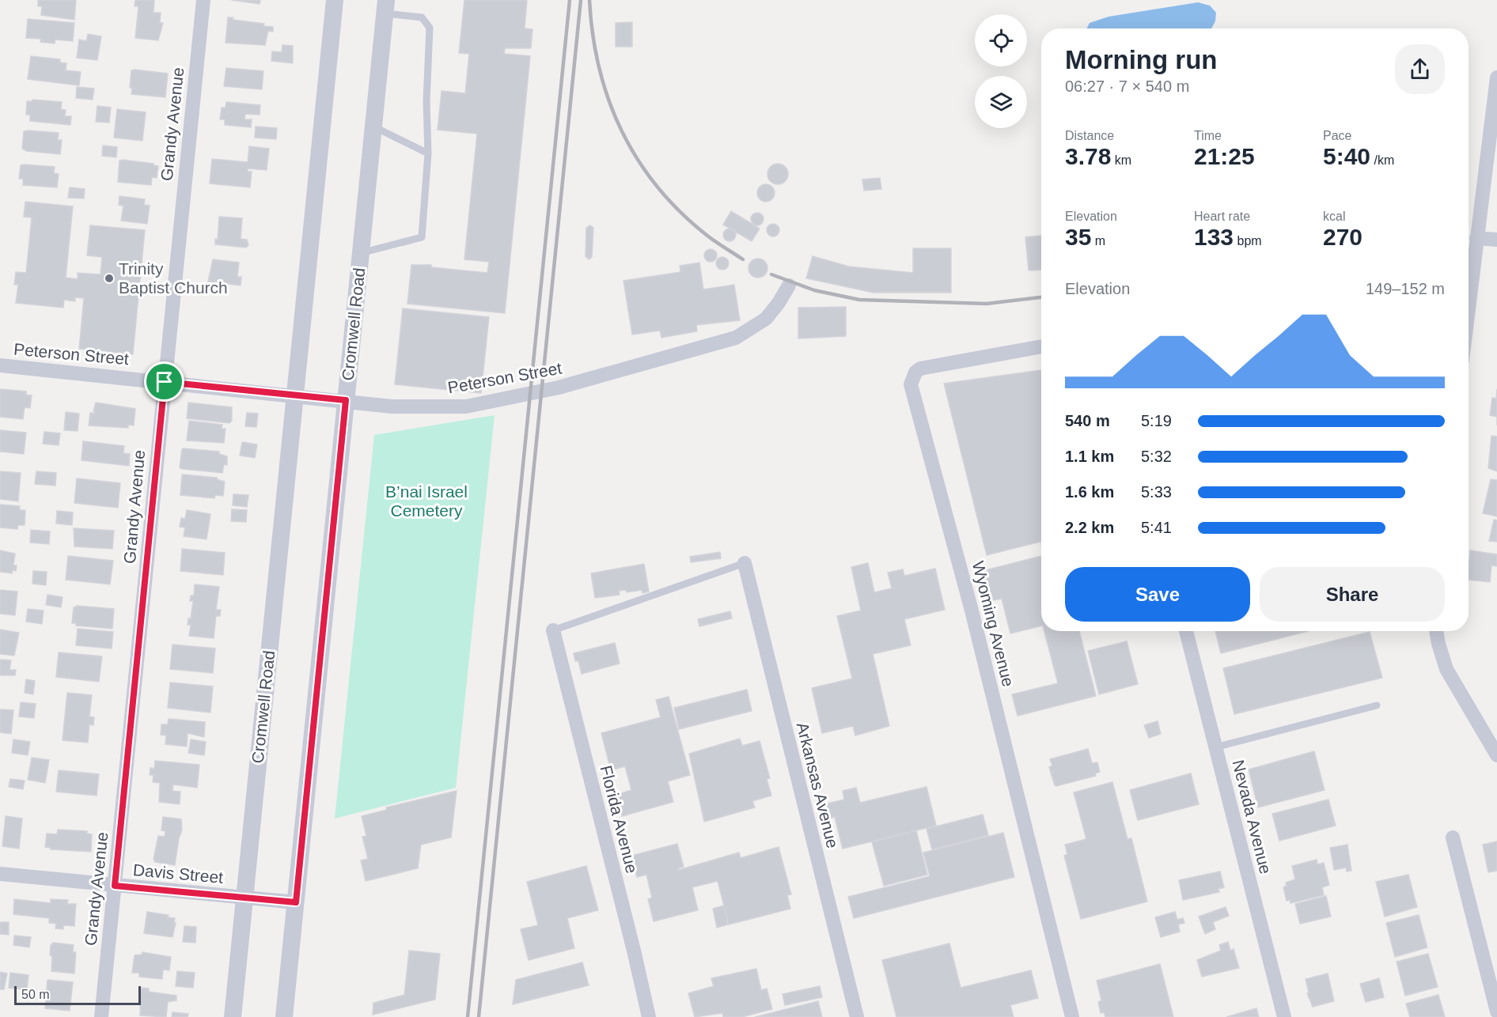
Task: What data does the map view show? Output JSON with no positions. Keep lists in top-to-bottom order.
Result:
{
  "streets": {
    "street": [
      "Grandy Avenue",
      "Cromwell Road",
      "Peterson Street",
      "Wyoming Avenue",
      "Arkansas Avenue",
      "Nevada Avenue",
      "Florida Avenue",
      "Davis Street"
    ]
  },
  "crossings": [
    ["Grandy Avenue", "Peterson Street"],
    ["Grandy Avenue", "Davis Street"],
    ["Cromwell Road", "Peterson Street"],
    ["Cromwell Road", "Davis Street"]
  ],
  "parks": ["B’nai Israel Cemetery"],
  "places": ["Trinity Baptist Church"],
  "scale_bar": "50 m",
  "page": {
    "heading": ["Morning run", "06:27 · 7 × 540 m"],
    "stats": [
      ["Distance", "3.78 km"],
      ["Time", "21:25"],
      ["Pace", "5:40 /km"],
      ["Elevation", "35 m"],
      ["Heart rate", "133 bpm"],
      ["kcal", "270"]
    ],
    "chart": ["Elevation", "149–152 m"],
    "list": [
      {
        "name": "540 m",
        "note": "5:19"
      },
      {
        "name": "1.1 km",
        "note": "5:32"
      },
      {
        "name": "1.6 km",
        "note": "5:33"
      },
      {
        "name": "2.2 km",
        "note": "5:41"
      }
    ],
    "buttons": ["Save", "Share"],
    "scale": "50 m"
  }
}
